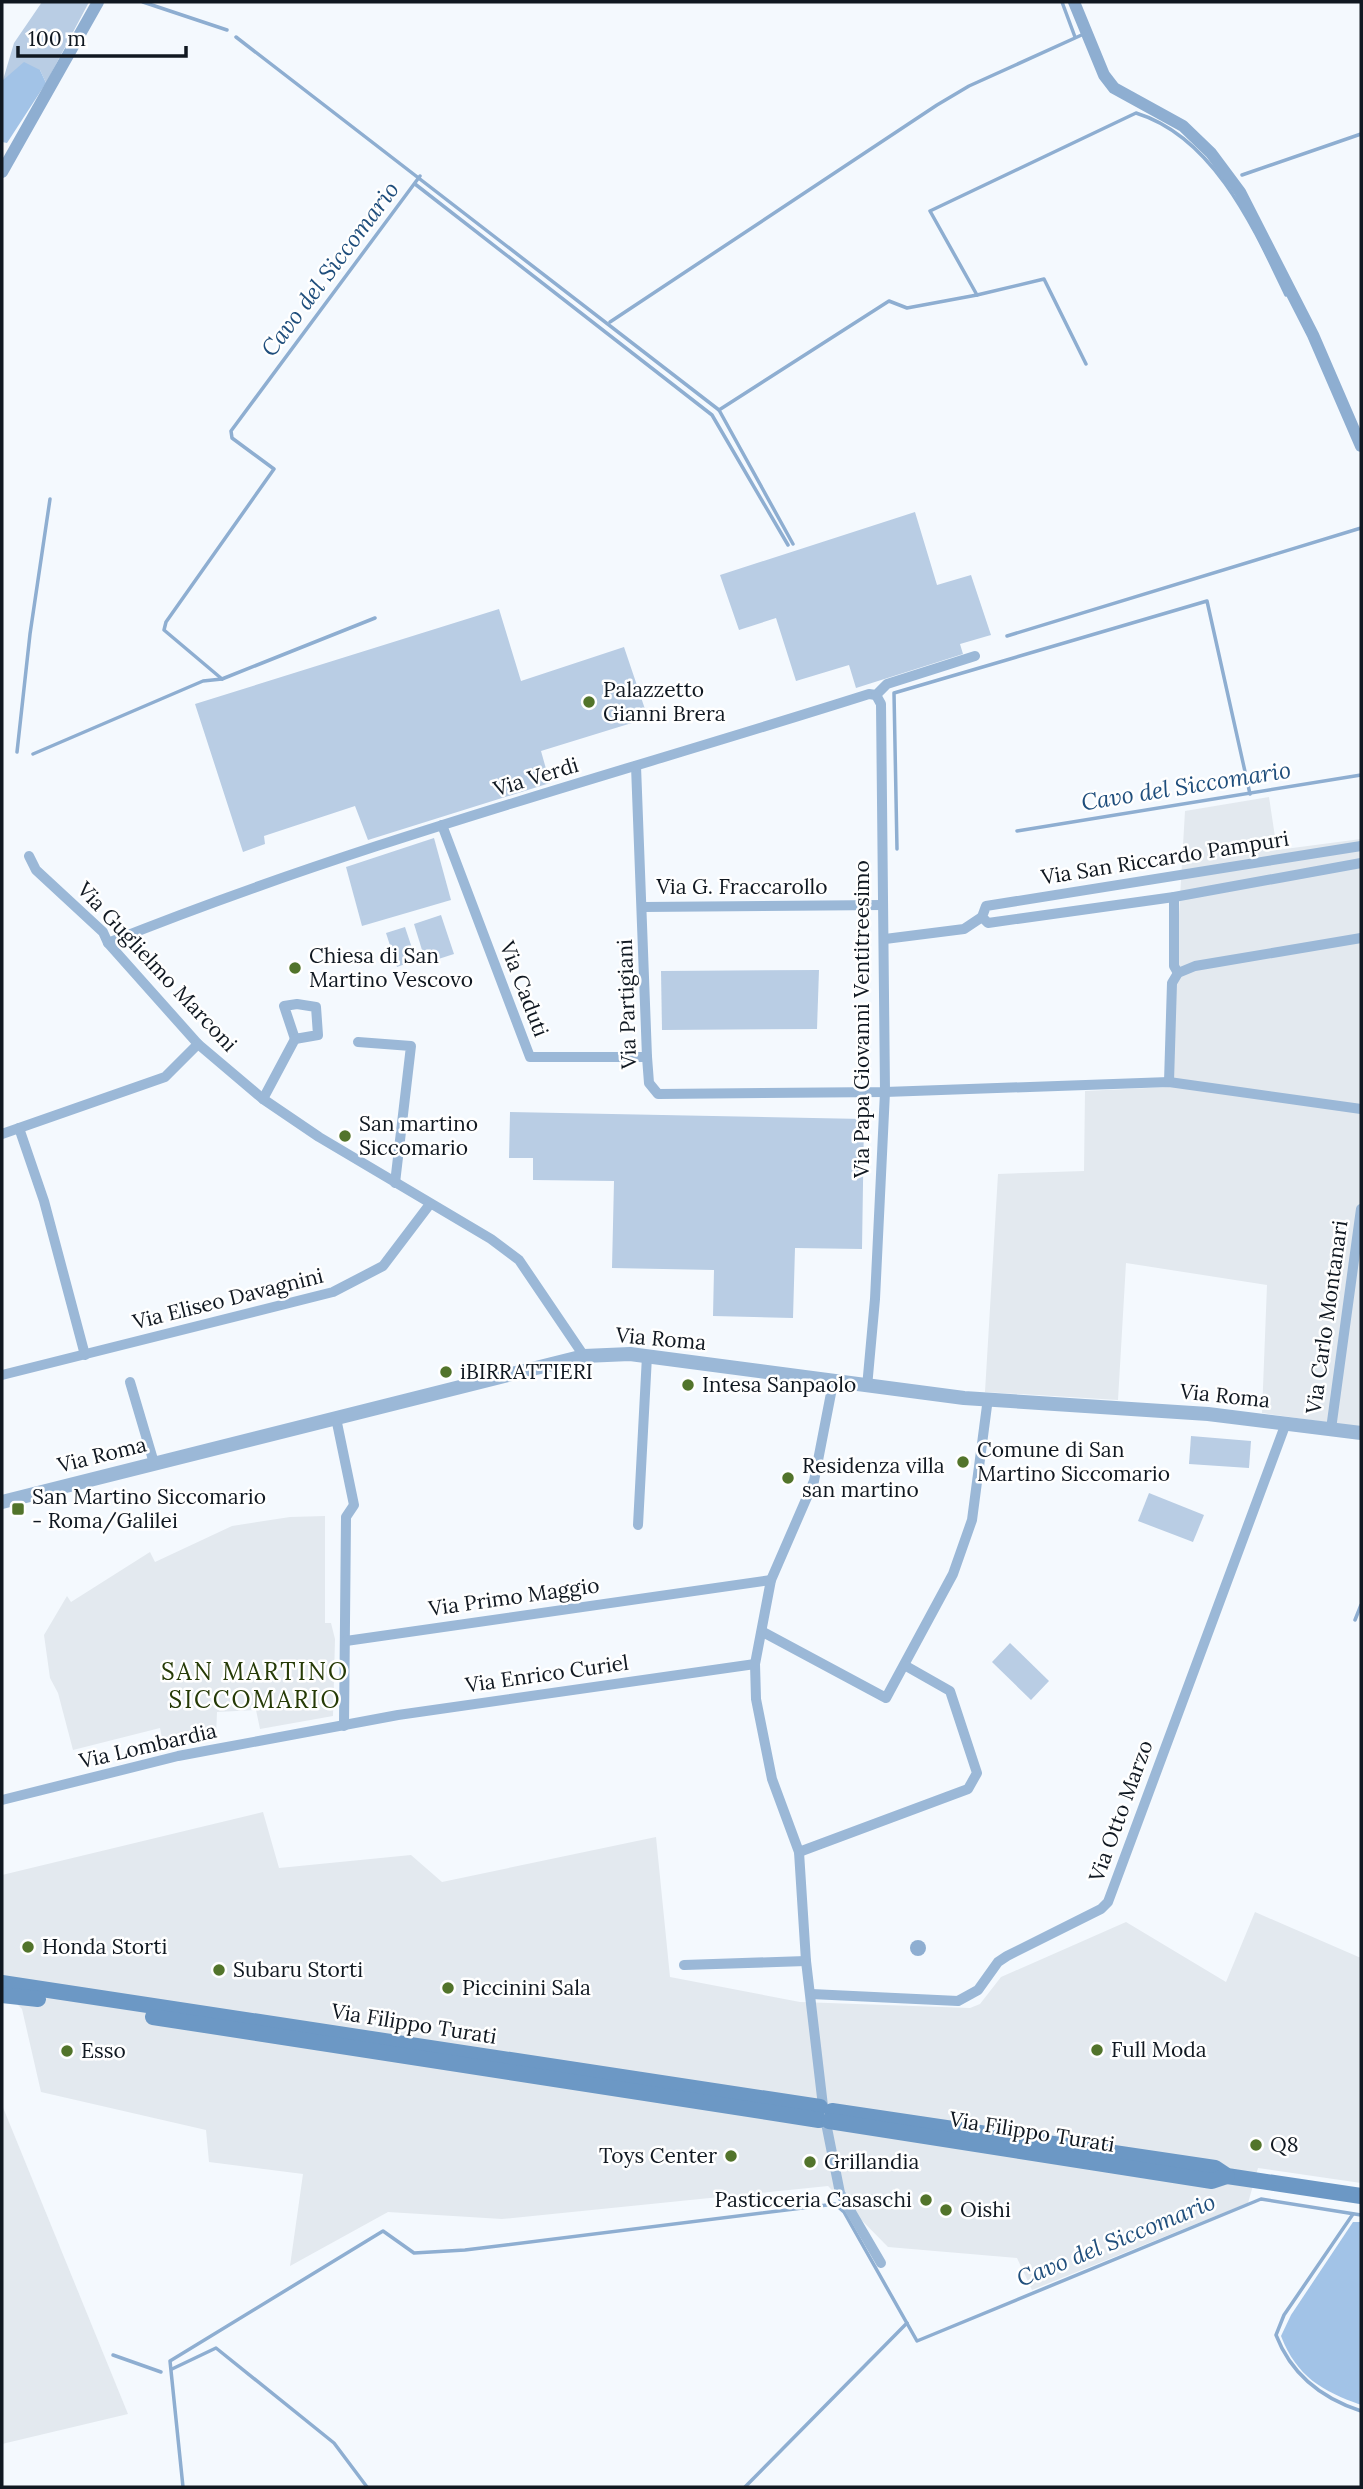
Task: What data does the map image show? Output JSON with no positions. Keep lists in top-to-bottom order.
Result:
{
  "streets": {
    "main road": ["Via Filippo Turati"],
    "street": [
      "Via Verdi",
      "Via San Riccardo Pampuri",
      "Via G. Fraccarollo",
      "Via Guglielmo Marconi",
      "Via Caduti",
      "Via Partigiani",
      "Via Papa Giovanni Ventitreesimo",
      "Via Eliseo Davagnini",
      "Via Carlo Montanari",
      "Via Roma",
      "Via Primo Maggio",
      "Via Enrico Curiel",
      "Via Lombardia",
      "Via Otto Marzo"
    ]
  },
  "crossings": [
    ["Via Verdi", "Via Guglielmo Marconi"],
    ["Via Verdi", "Via Caduti"],
    ["Via Verdi", "Via Partigiani"],
    ["Via Verdi", "Via Papa Giovanni Ventitreesimo"],
    ["Via San Riccardo Pampuri", "Via Papa Giovanni Ventitreesimo"],
    ["Via G. Fraccarollo", "Via Partigiani"],
    ["Via G. Fraccarollo", "Via Papa Giovanni Ventitreesimo"],
    ["Via Guglielmo Marconi", "Via Eliseo Davagnini"],
    ["Via Guglielmo Marconi", "Via Roma"],
    ["Via Caduti", "Via Partigiani"],
    ["Via Partigiani", "Via Papa Giovanni Ventitreesimo"],
    ["Via Papa Giovanni Ventitreesimo", "Via Roma"],
    ["Via Carlo Montanari", "Via Roma"],
    ["Via Roma", "Via Otto Marzo"],
    ["Via Enrico Curiel", "Via Lombardia"]
  ],
  "districts": ["SAN MARTINO SICCOMARIO"],
  "water": ["Cavo del Siccomario"],
  "places": {
    "other": [
      "Palazzetto Gianni Brera",
      "Chiesa di San Martino Vescovo",
      "San martino Siccomario",
      "iBIRRATTIERI",
      "Intesa Sanpaolo",
      "Comune di San Martino Siccomario",
      "Residenza villa san martino",
      "Honda Storti",
      "Subaru Storti",
      "Piccinini Sala",
      "Full Moda",
      "Esso",
      "Q8",
      "Toys Center",
      "Grillandia",
      "Pasticceria Casaschi",
      "Oishi"
    ],
    "transit": ["San Martino Siccomario - Roma/Galilei"]
  },
  "scale_bar": "100 m"
}
